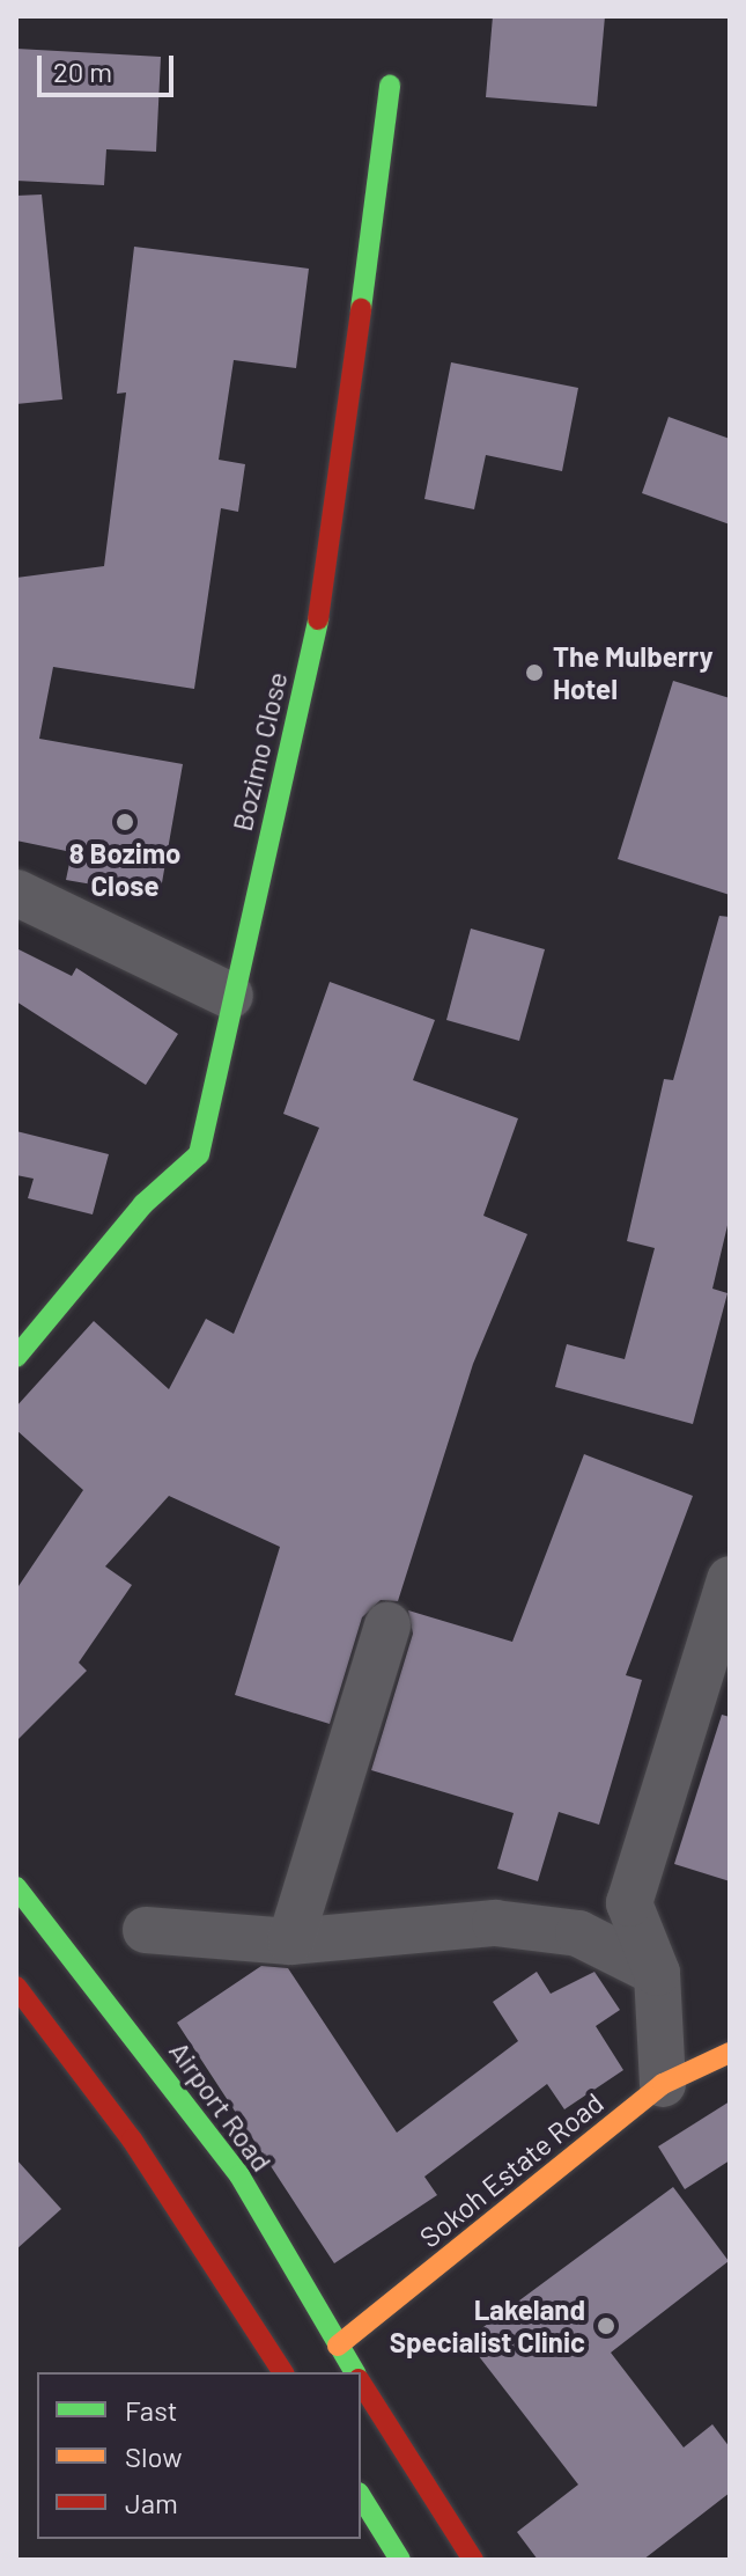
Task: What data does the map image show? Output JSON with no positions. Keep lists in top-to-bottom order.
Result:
{
  "streets": {
    "street": ["Bozimo Close", "Airport Road", "Sokoh Estate Road"]
  },
  "crossings": [
    ["Airport Road", "Sokoh Estate Road"]
  ],
  "places": ["The Mulberry Hotel", "8 Bozimo Close", "Lakeland Specialist Clinic"],
  "legend": ["Fast", "Slow", "Jam"],
  "scale_bar": "20 m"
}
